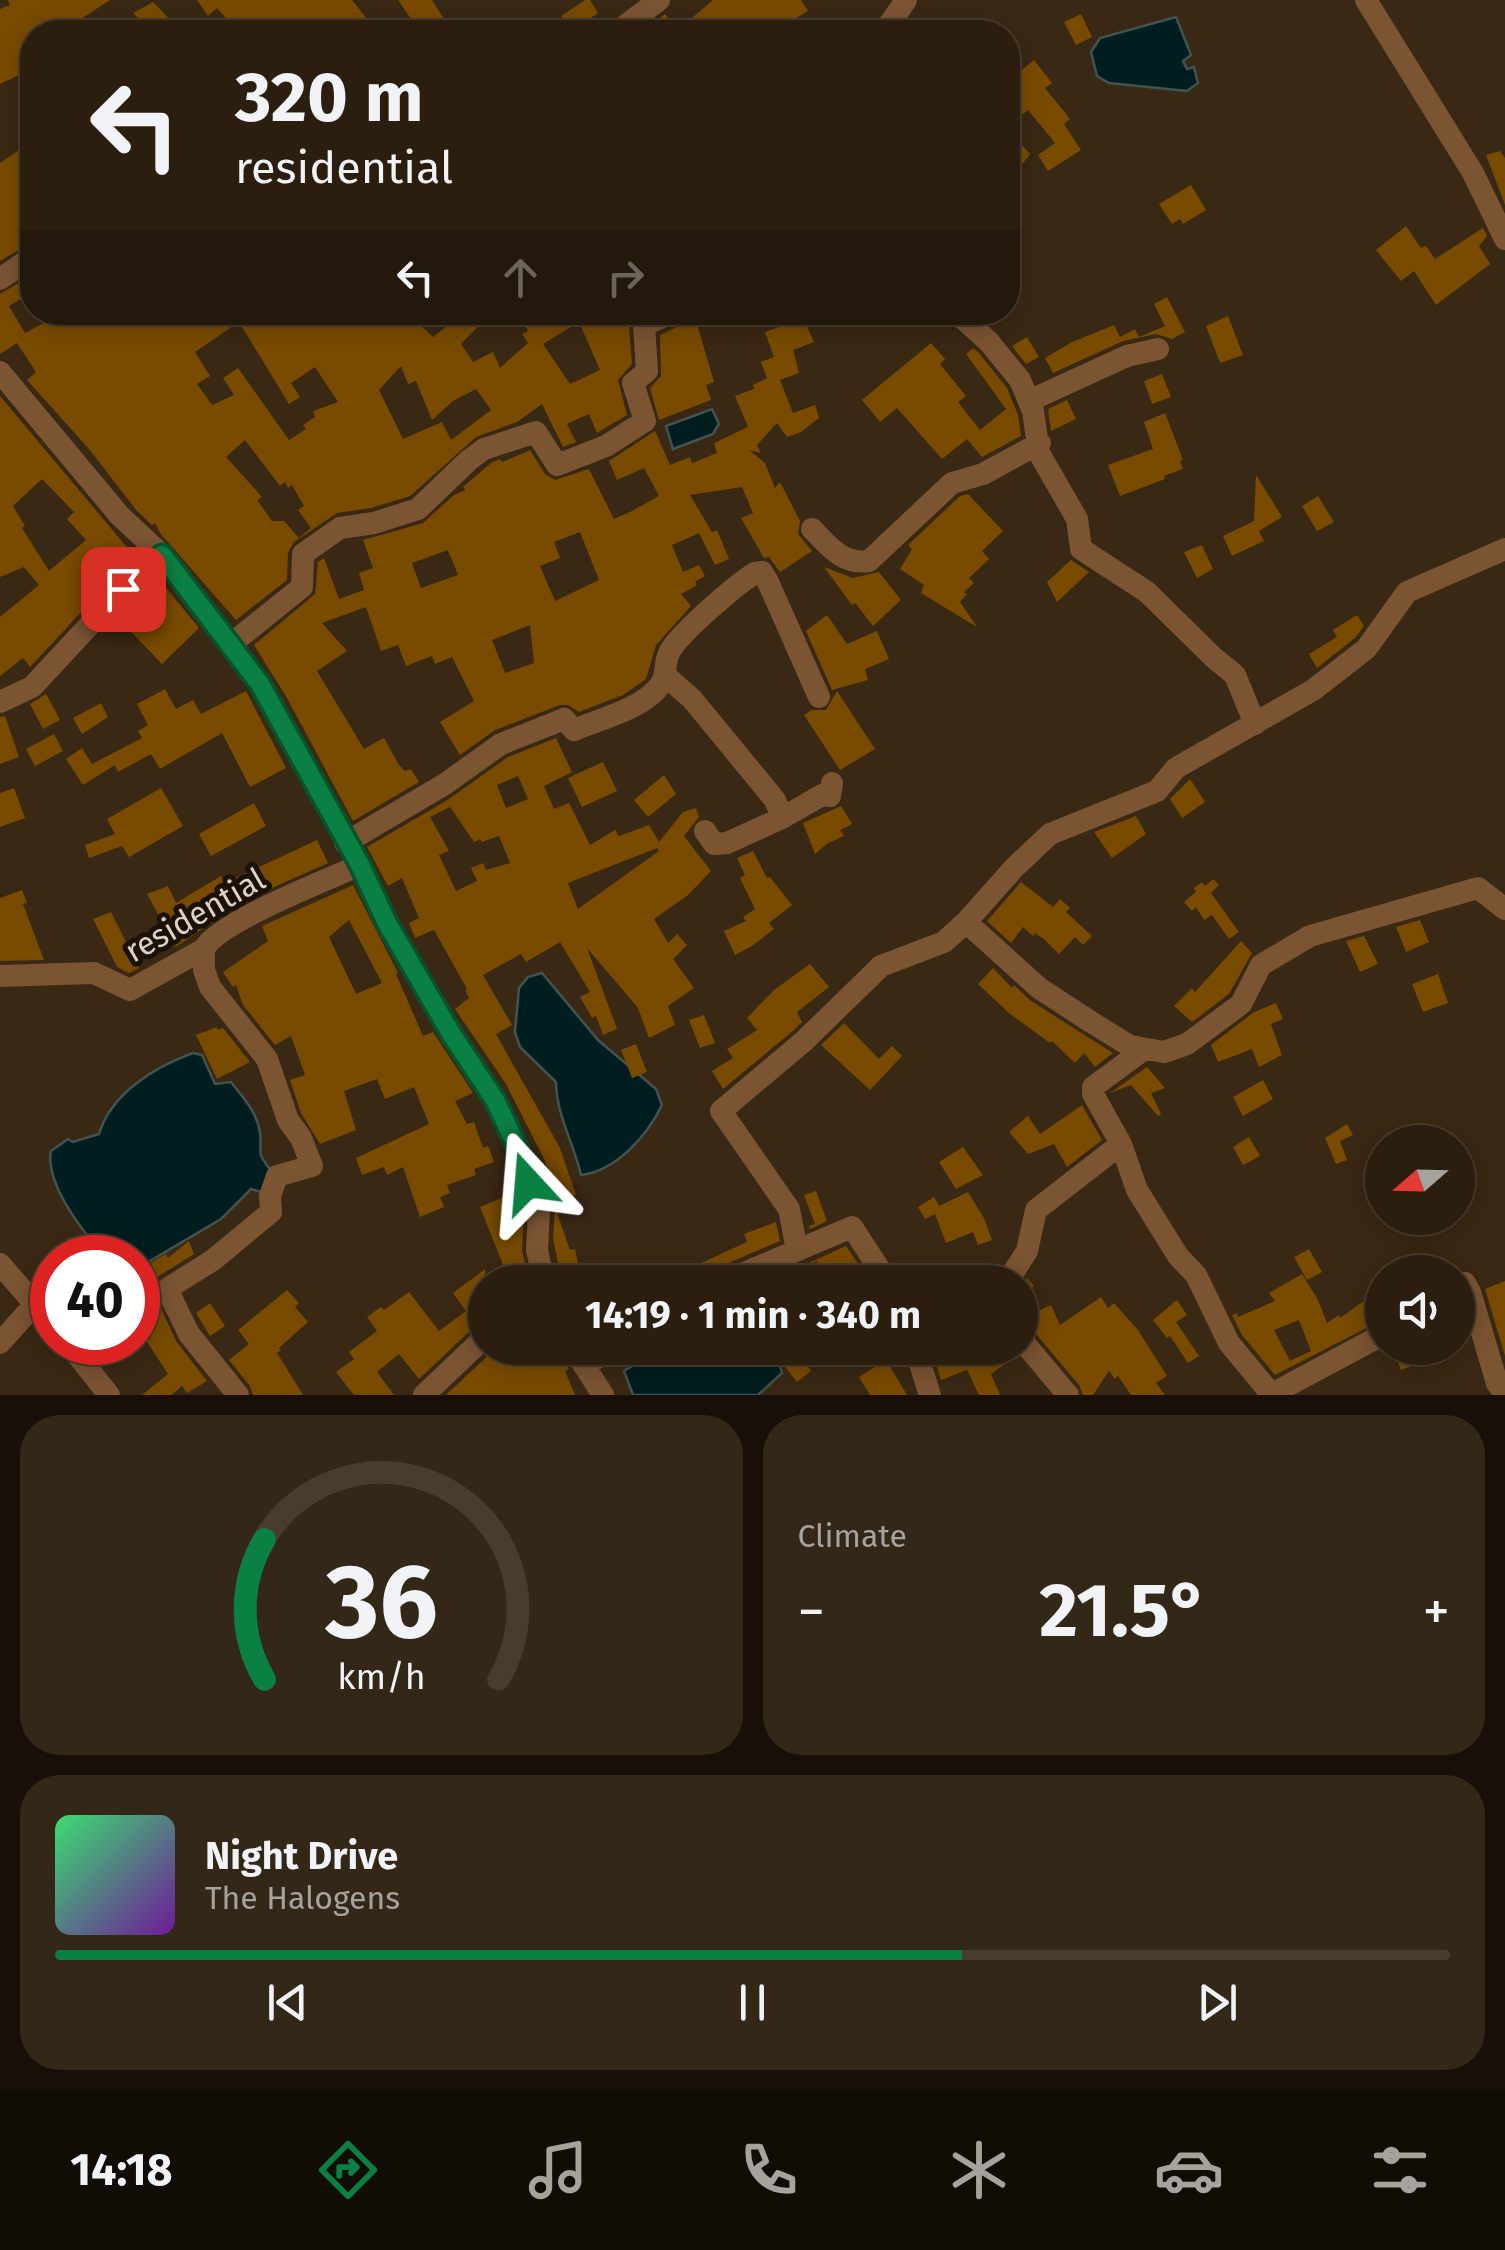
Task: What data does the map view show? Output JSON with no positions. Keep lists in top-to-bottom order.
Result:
{
  "streets": {
    "street": ["residential"]
  },
  "north": "left",
  "page": {
    "turn": ["320 m", "residential"],
    "limit": "40",
    "trip": "14:19 · 1 min · 340 m",
    "tile": "Climate",
    "heat": ["−", "21.5°", "+"],
    "song": ["Night Drive", "The Halogens"],
    "tabs": "14:18",
    "gauge": ["36", "km/h"]
  }
}
